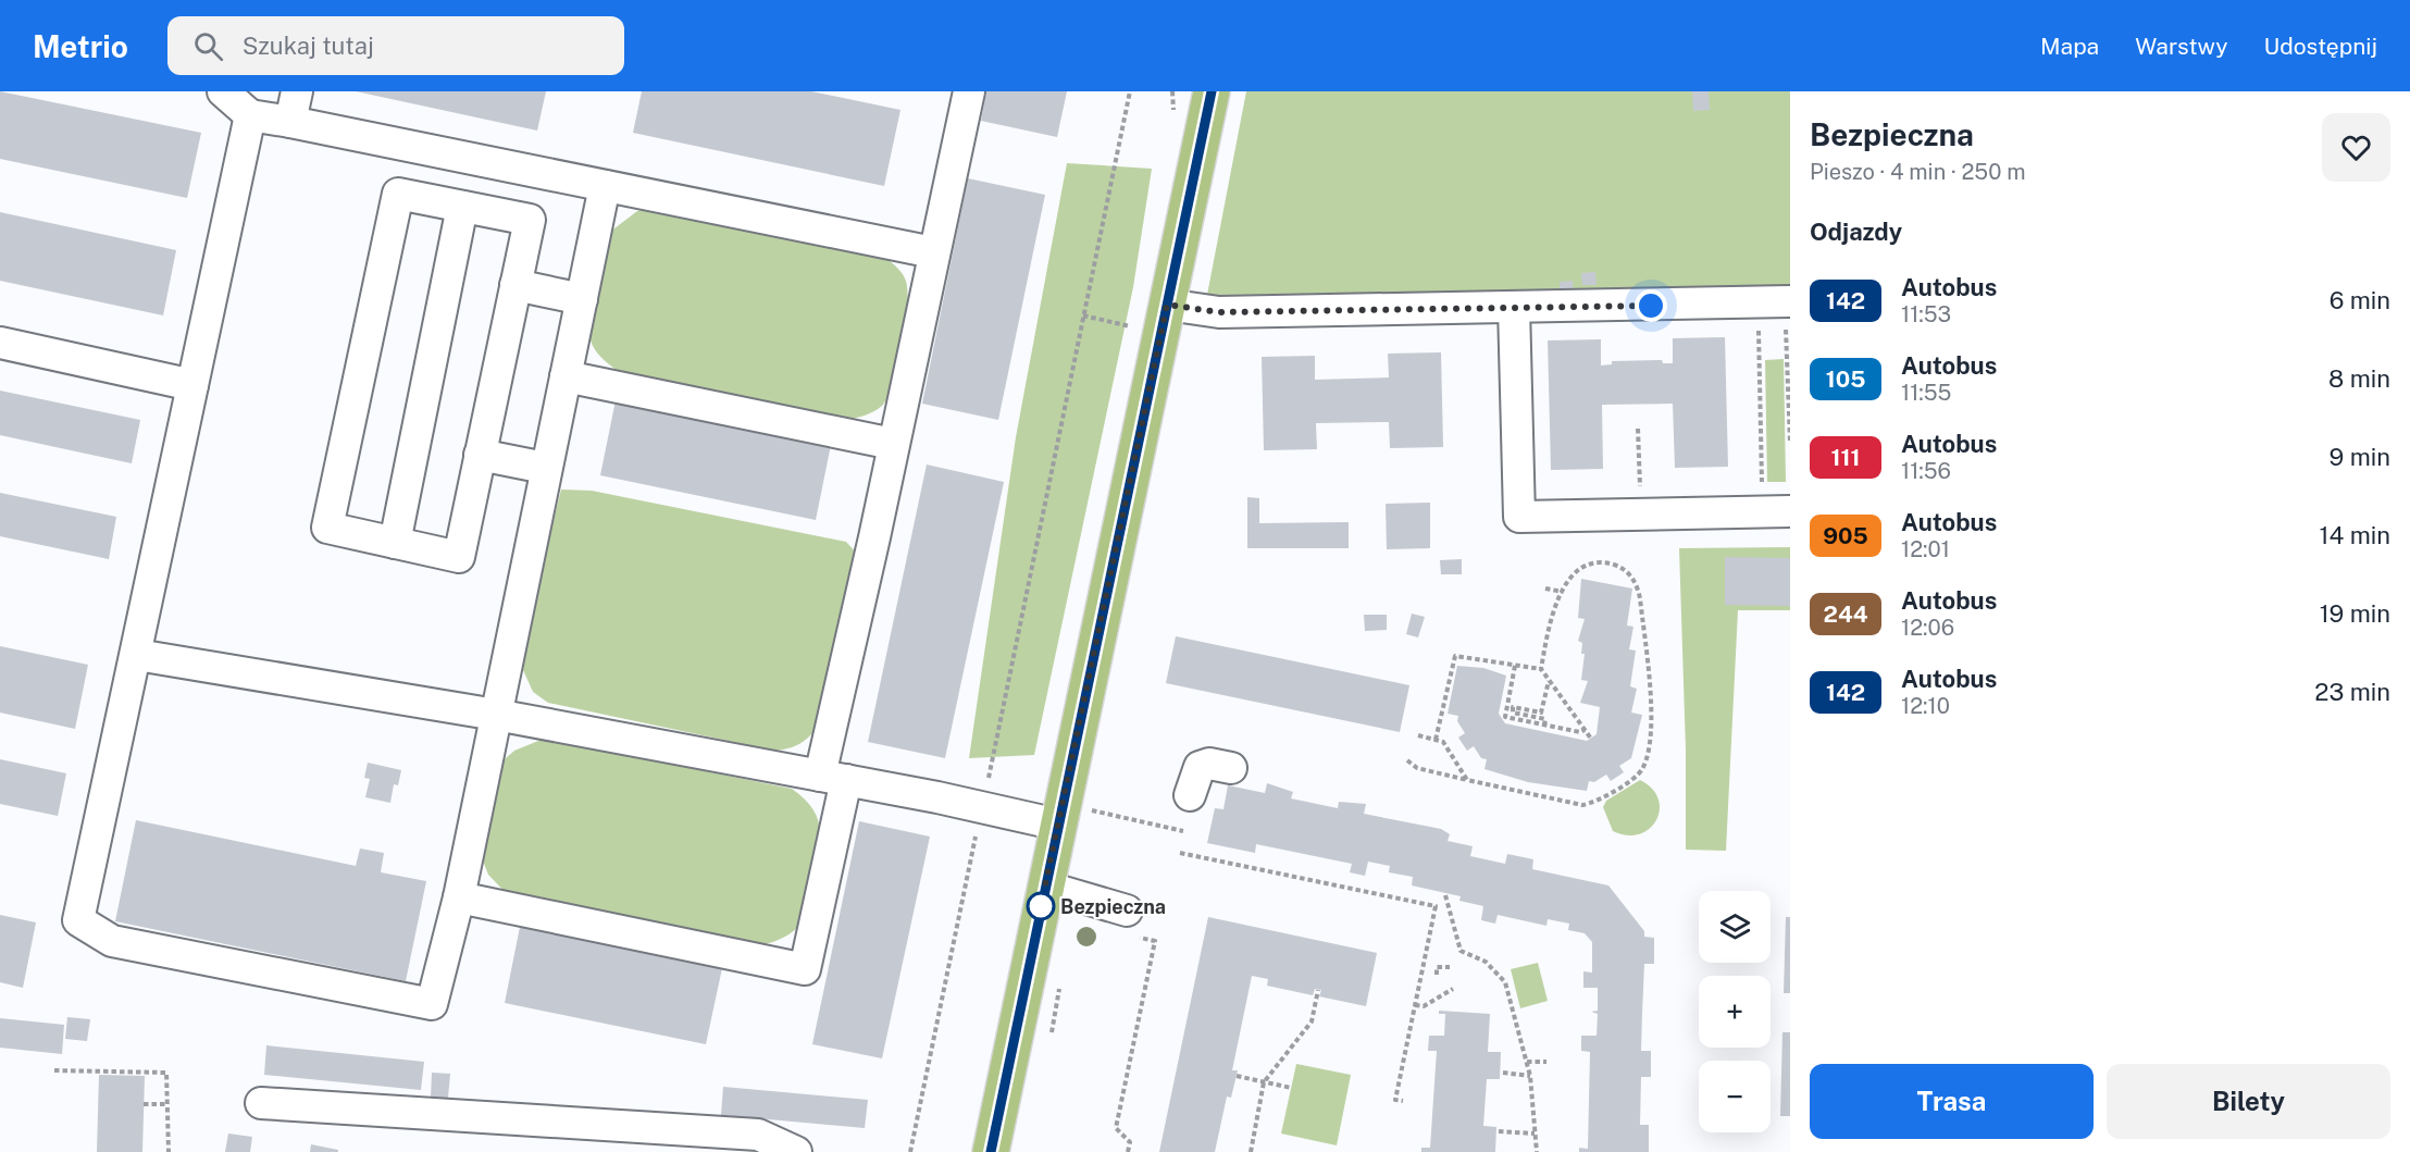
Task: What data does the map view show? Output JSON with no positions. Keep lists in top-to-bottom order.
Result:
{
  "places": ["Bezpieczna"],
  "lines": ["bus line 142"],
  "page": {
    "header": "Metrio",
    "search": "Szukaj tutaj",
    "nav": ["Mapa", "Warstwy", "Udostępnij"],
    "heading": [
      ["Bezpieczna", "Pieszo · 4 min · 250 m"],
      "Odjazdy"
    ],
    "list": [
      {
        "mark": "142",
        "name": "Autobus",
        "note": "11:53",
        "value": "6 min"
      },
      {
        "mark": "105",
        "name": "Autobus",
        "note": "11:55",
        "value": "8 min"
      },
      {
        "mark": "111",
        "name": "Autobus",
        "note": "11:56",
        "value": "9 min"
      },
      {
        "mark": "905",
        "name": "Autobus",
        "note": "12:01",
        "value": "14 min"
      },
      {
        "mark": "244",
        "name": "Autobus",
        "note": "12:06",
        "value": "19 min"
      },
      {
        "mark": "142",
        "name": "Autobus",
        "note": "12:10",
        "value": "23 min"
      }
    ],
    "map_buttons": ["+", "−"],
    "buttons": ["Trasa", "Bilety"]
  }
}
